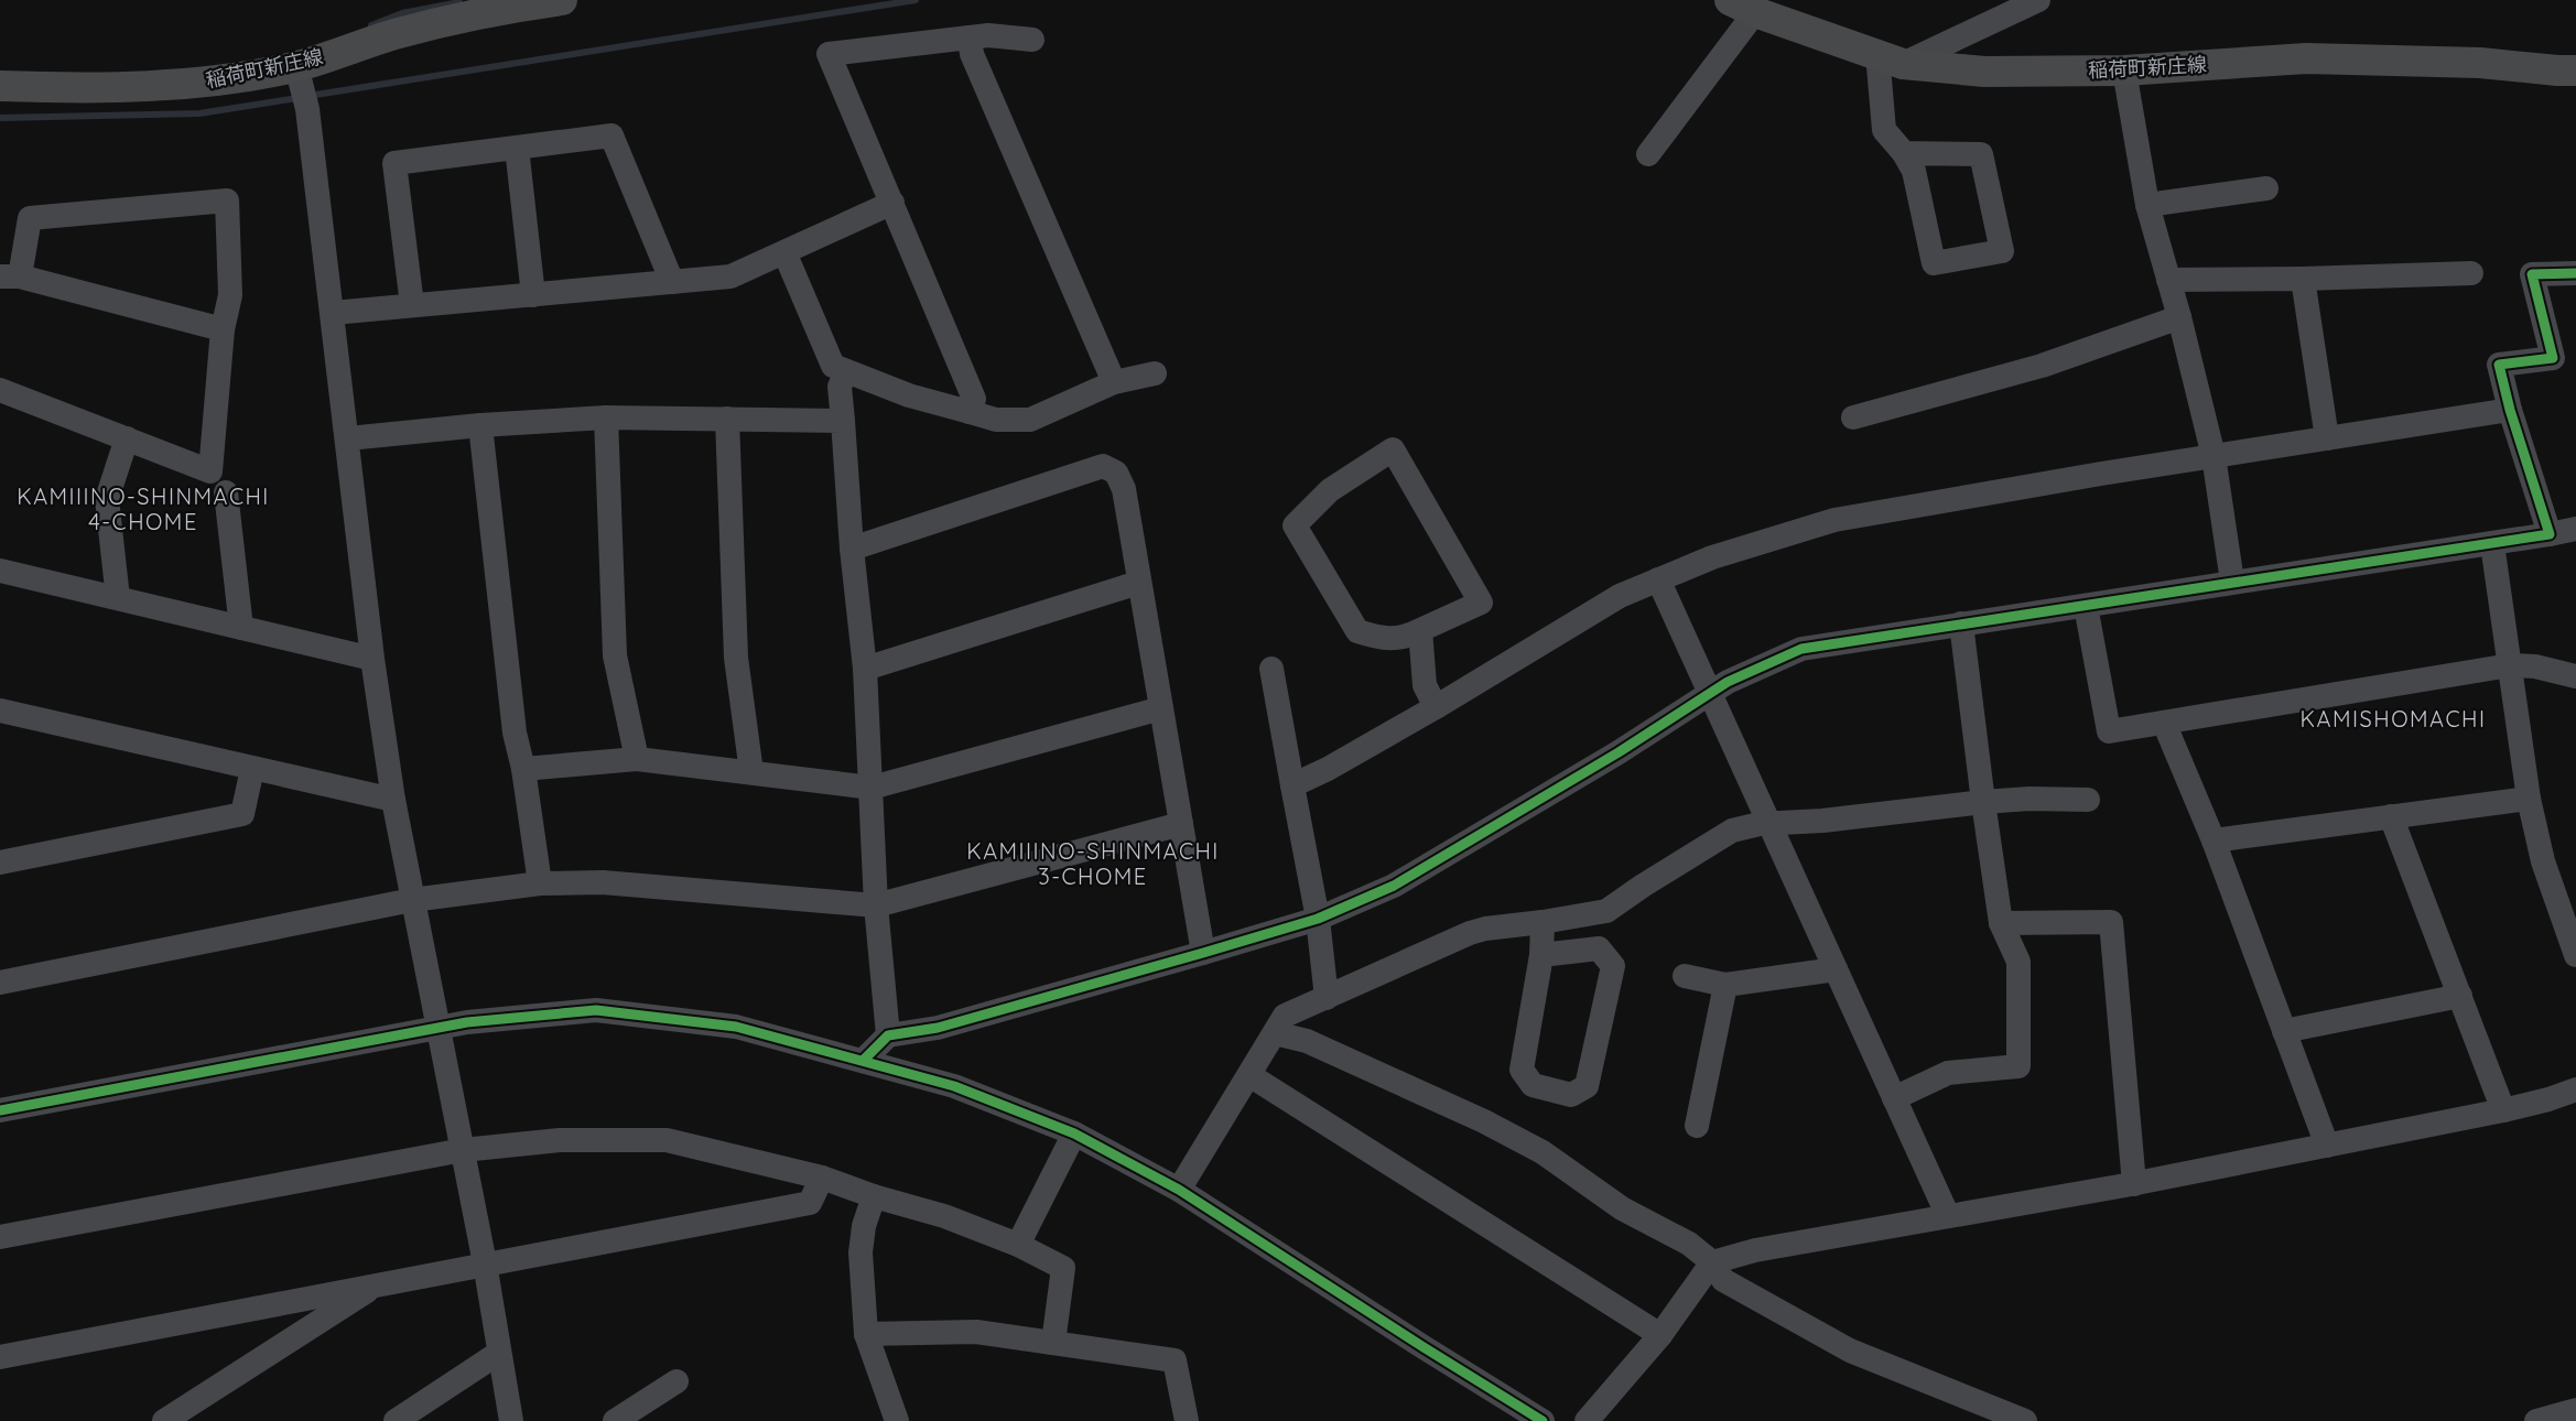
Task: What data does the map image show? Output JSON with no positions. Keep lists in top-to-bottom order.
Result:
{
  "streets": {
    "main road": ["稲荷町新庄線"]
  },
  "districts": ["KAMIIINO-SHINMACHI 4-CHOME", "KAMISHOMACHI", "KAMIIINO-SHINMACHI 3-CHOME"]
}
